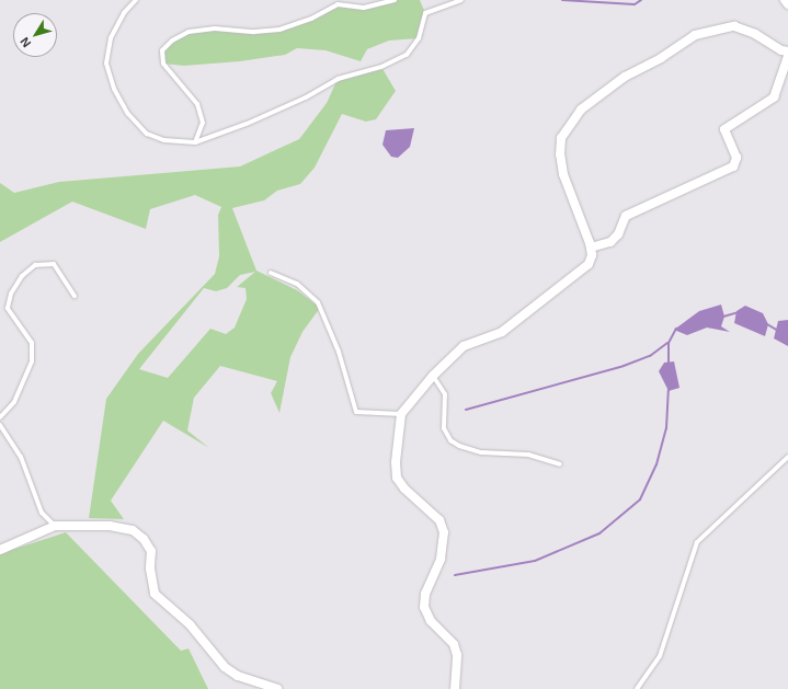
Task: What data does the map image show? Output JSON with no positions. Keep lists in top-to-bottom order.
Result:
{
  "north": "bottom left"
}
